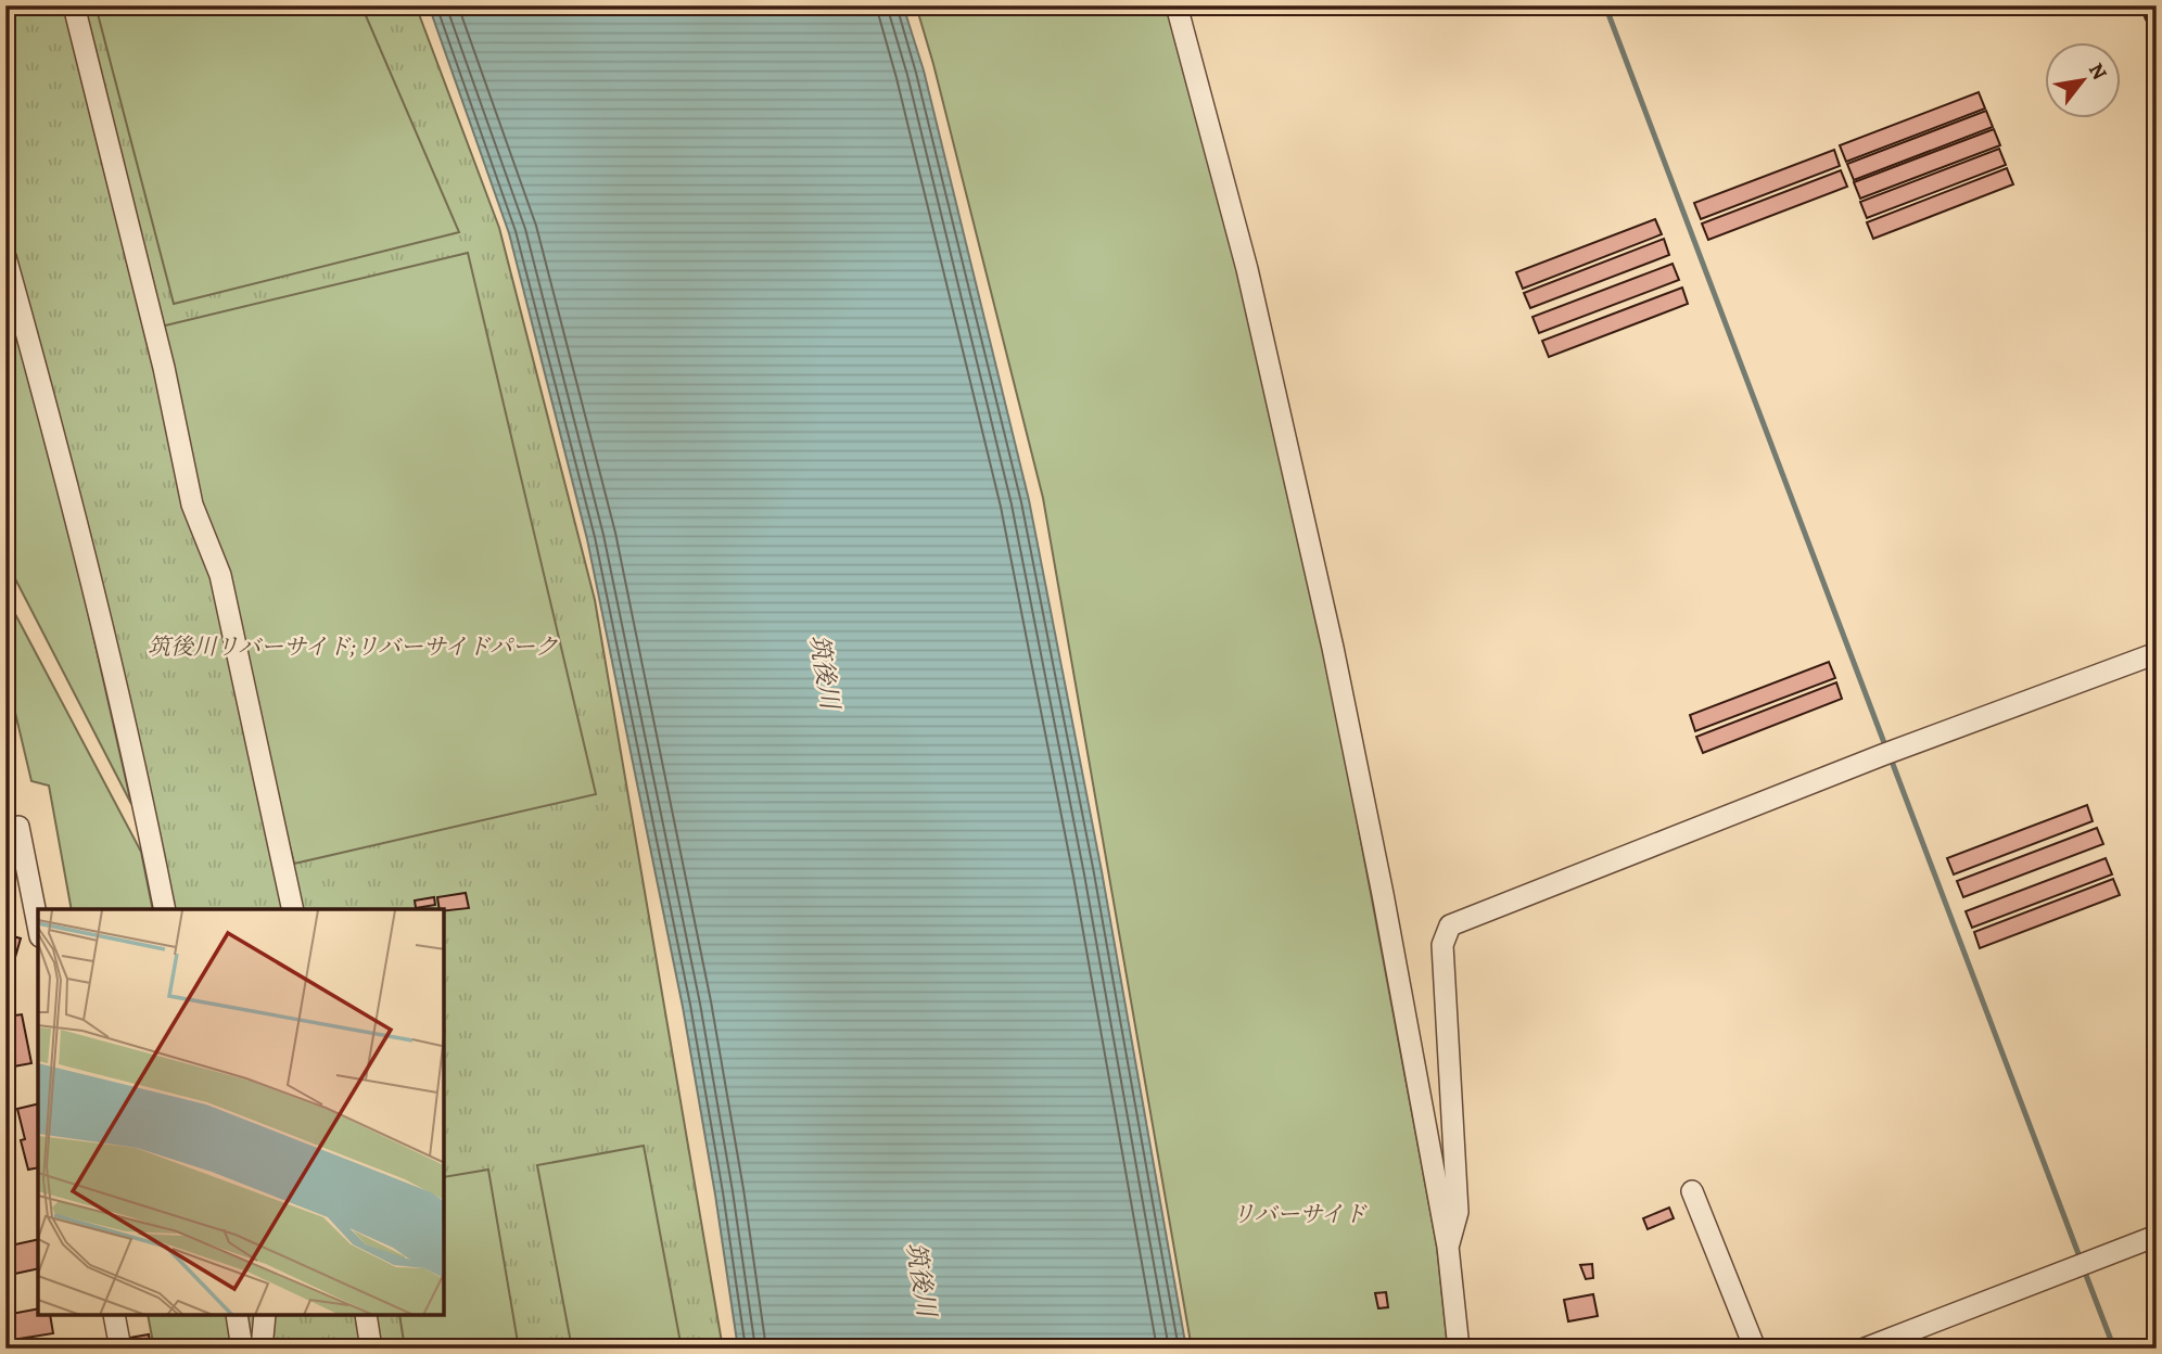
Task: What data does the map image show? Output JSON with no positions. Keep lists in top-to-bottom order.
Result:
{
  "water": ["筑後川"],
  "parks": ["筑後川リバーサイド;リバーサイドパーク", "リバーサイド"],
  "north": "top right"
}
